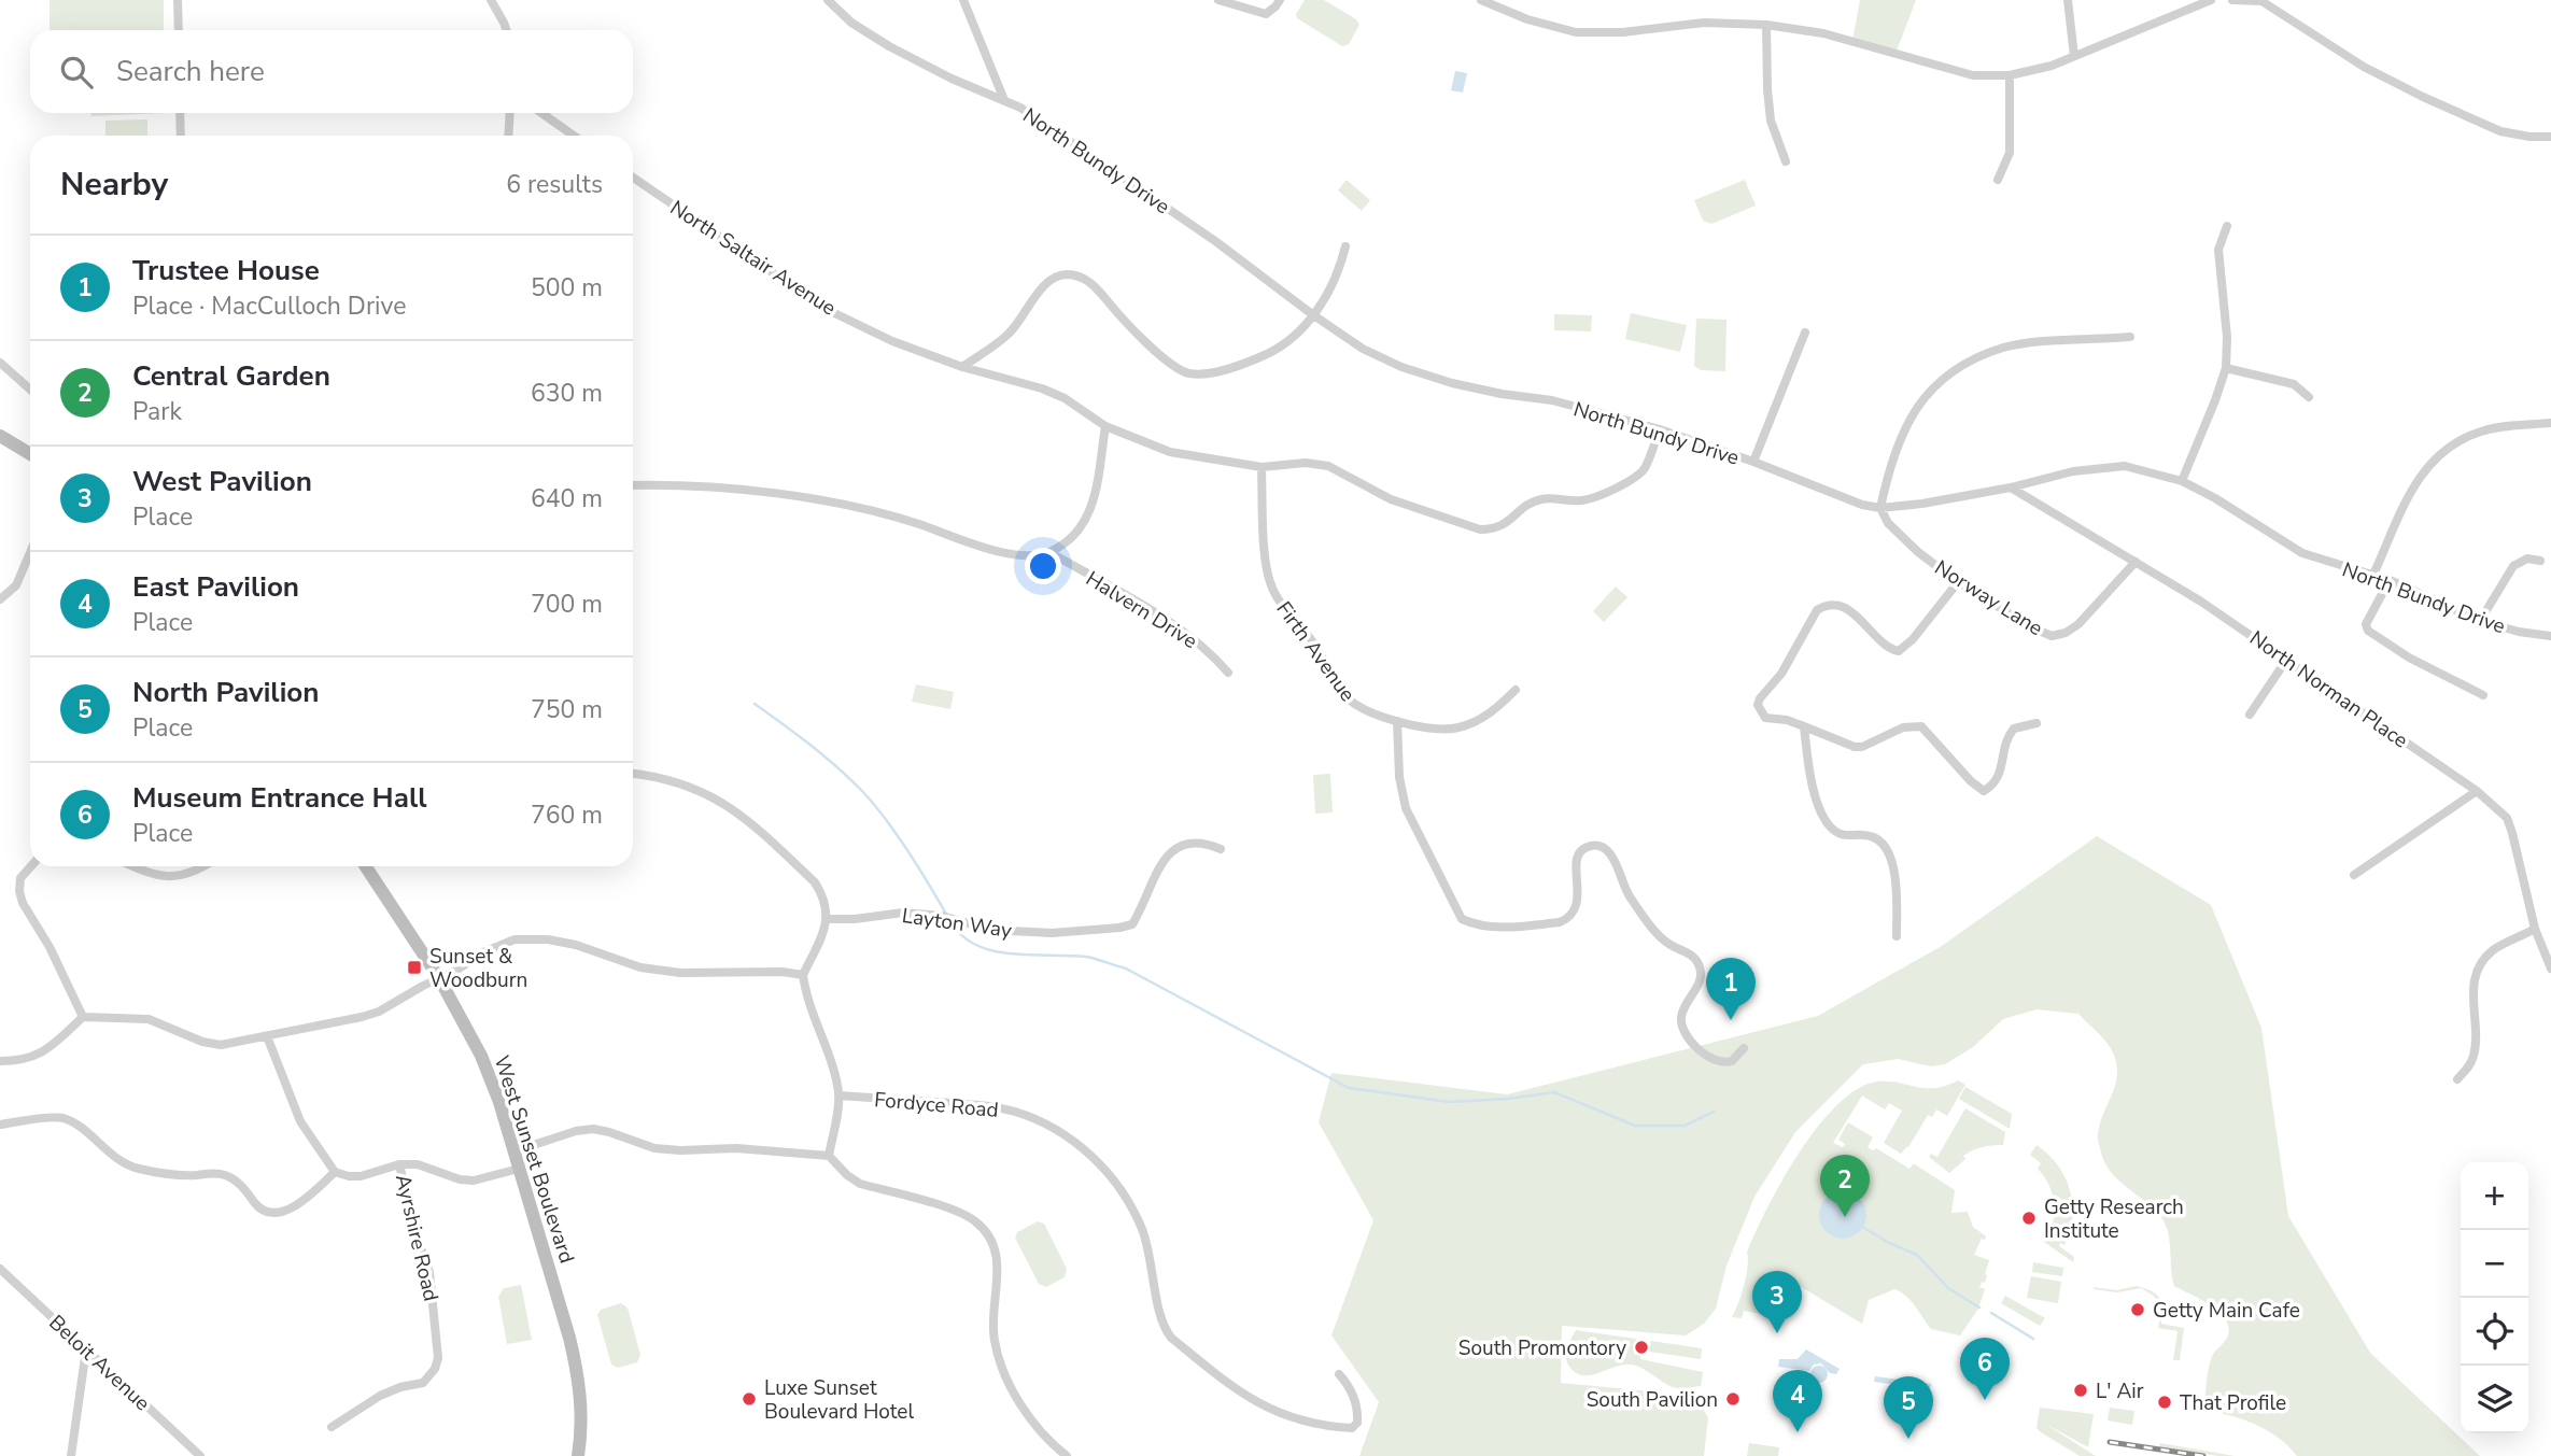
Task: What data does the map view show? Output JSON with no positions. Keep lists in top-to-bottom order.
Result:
{
  "streets": {
    "main road": ["West Sunset Boulevard"],
    "street": [
      "North Bundy Drive",
      "North Saltair Avenue",
      "Norway Lane",
      "Halvern Drive",
      "Firth Avenue",
      "North Norman Place",
      "Layton Way",
      "Fordyce Road",
      "Ayrshire Road",
      "Beloit Avenue"
    ]
  },
  "crossings": [
    ["North Bundy Drive", "North Saltair Avenue"],
    ["North Bundy Drive", "Norway Lane"],
    ["North Bundy Drive", "North Norman Place"],
    ["North Saltair Avenue", "Firth Avenue"],
    ["Norway Lane", "North Norman Place"]
  ],
  "places": {
    "transit": ["Sunset & Woodburn"],
    "other": [
      "Getty Research Institute",
      "Getty Main Cafe",
      "South Promontory",
      "L' Air",
      "Luxe Sunset Boulevard Hotel",
      "South Pavilion",
      "That Profile"
    ]
  },
  "page": {
    "search": "Search here",
    "heading": ["Nearby", "6 results"],
    "list": [
      {
        "mark": "1",
        "name": "Trustee House",
        "note": "Place · MacCulloch Drive",
        "value": "500 m"
      },
      {
        "mark": "2",
        "name": "Central Garden",
        "note": "Park",
        "value": "630 m"
      },
      {
        "mark": "3",
        "name": "West Pavilion",
        "note": "Place",
        "value": "640 m"
      },
      {
        "mark": "4",
        "name": "East Pavilion",
        "note": "Place",
        "value": "700 m"
      },
      {
        "mark": "5",
        "name": "North Pavilion",
        "note": "Place",
        "value": "750 m"
      },
      {
        "mark": "6",
        "name": "Museum Entrance Hall",
        "note": "Place",
        "value": "760 m"
      }
    ],
    "pins": [
      "1",
      "2",
      "3",
      "6",
      "4",
      "5"
    ],
    "map_buttons": ["+", "−"]
  }
}
